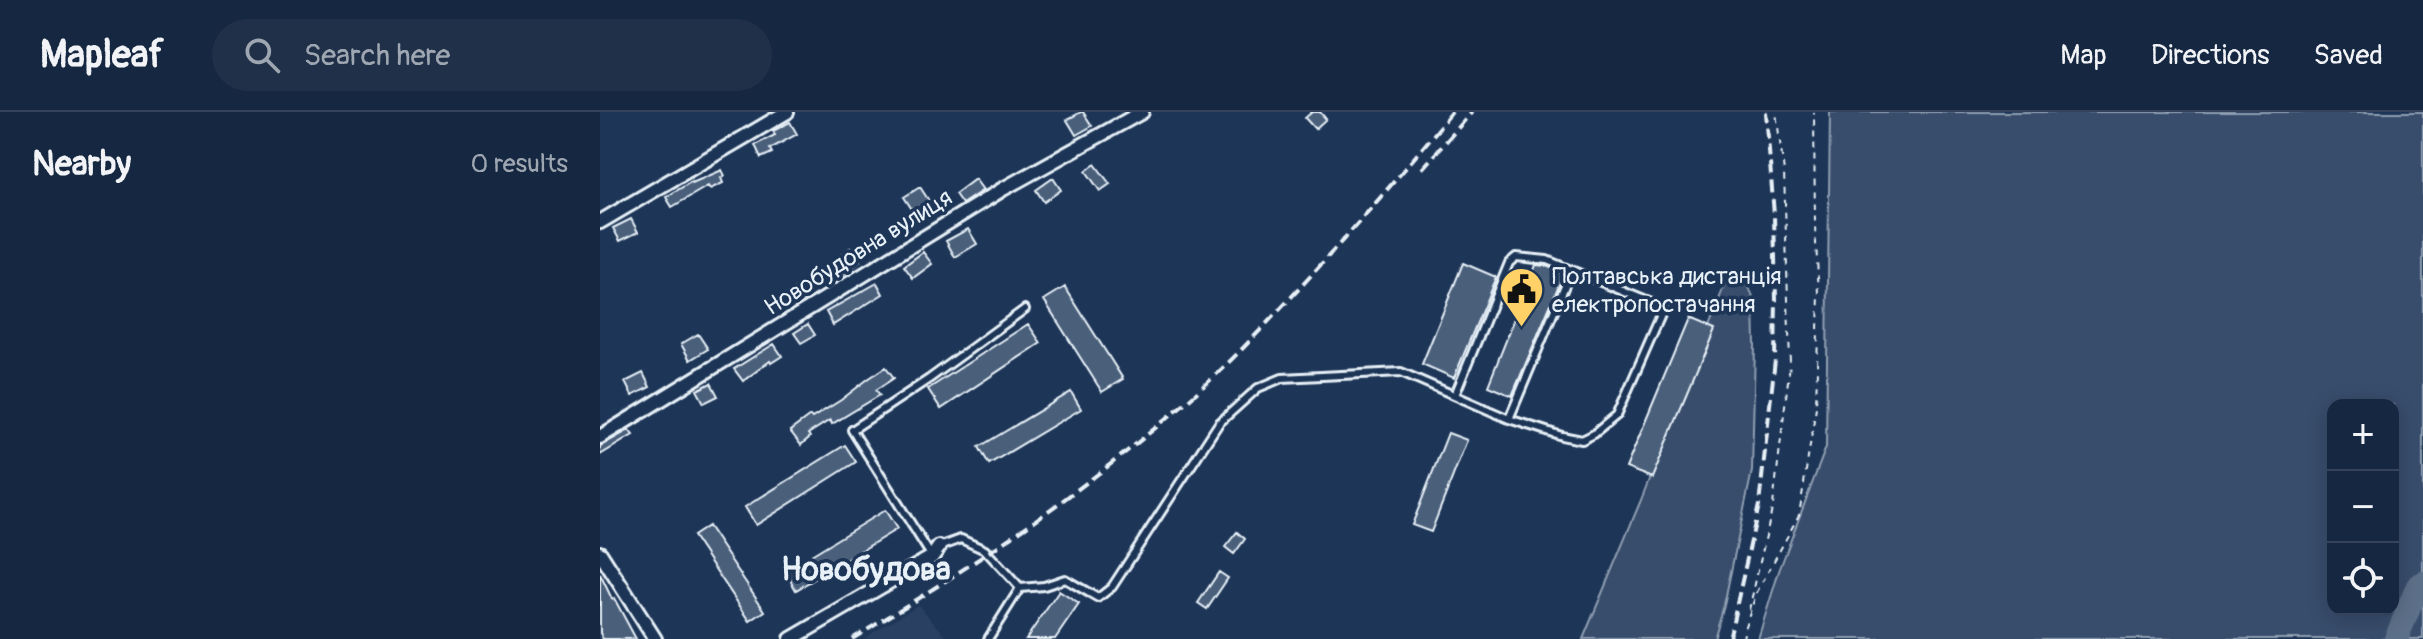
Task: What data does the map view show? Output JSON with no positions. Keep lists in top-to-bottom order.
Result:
{
  "streets": {
    "street": ["Новобудовна вулиця"]
  },
  "districts": ["Новобудова"],
  "places": {
    "public building": ["Полтавська дистанція електропостачання"]
  },
  "page": {
    "header": "Mapleaf",
    "search": "Search here",
    "nav": ["Map", "Directions", "Saved"],
    "heading": ["Nearby", "0 results"],
    "map_buttons": ["+", "−"]
  }
}
